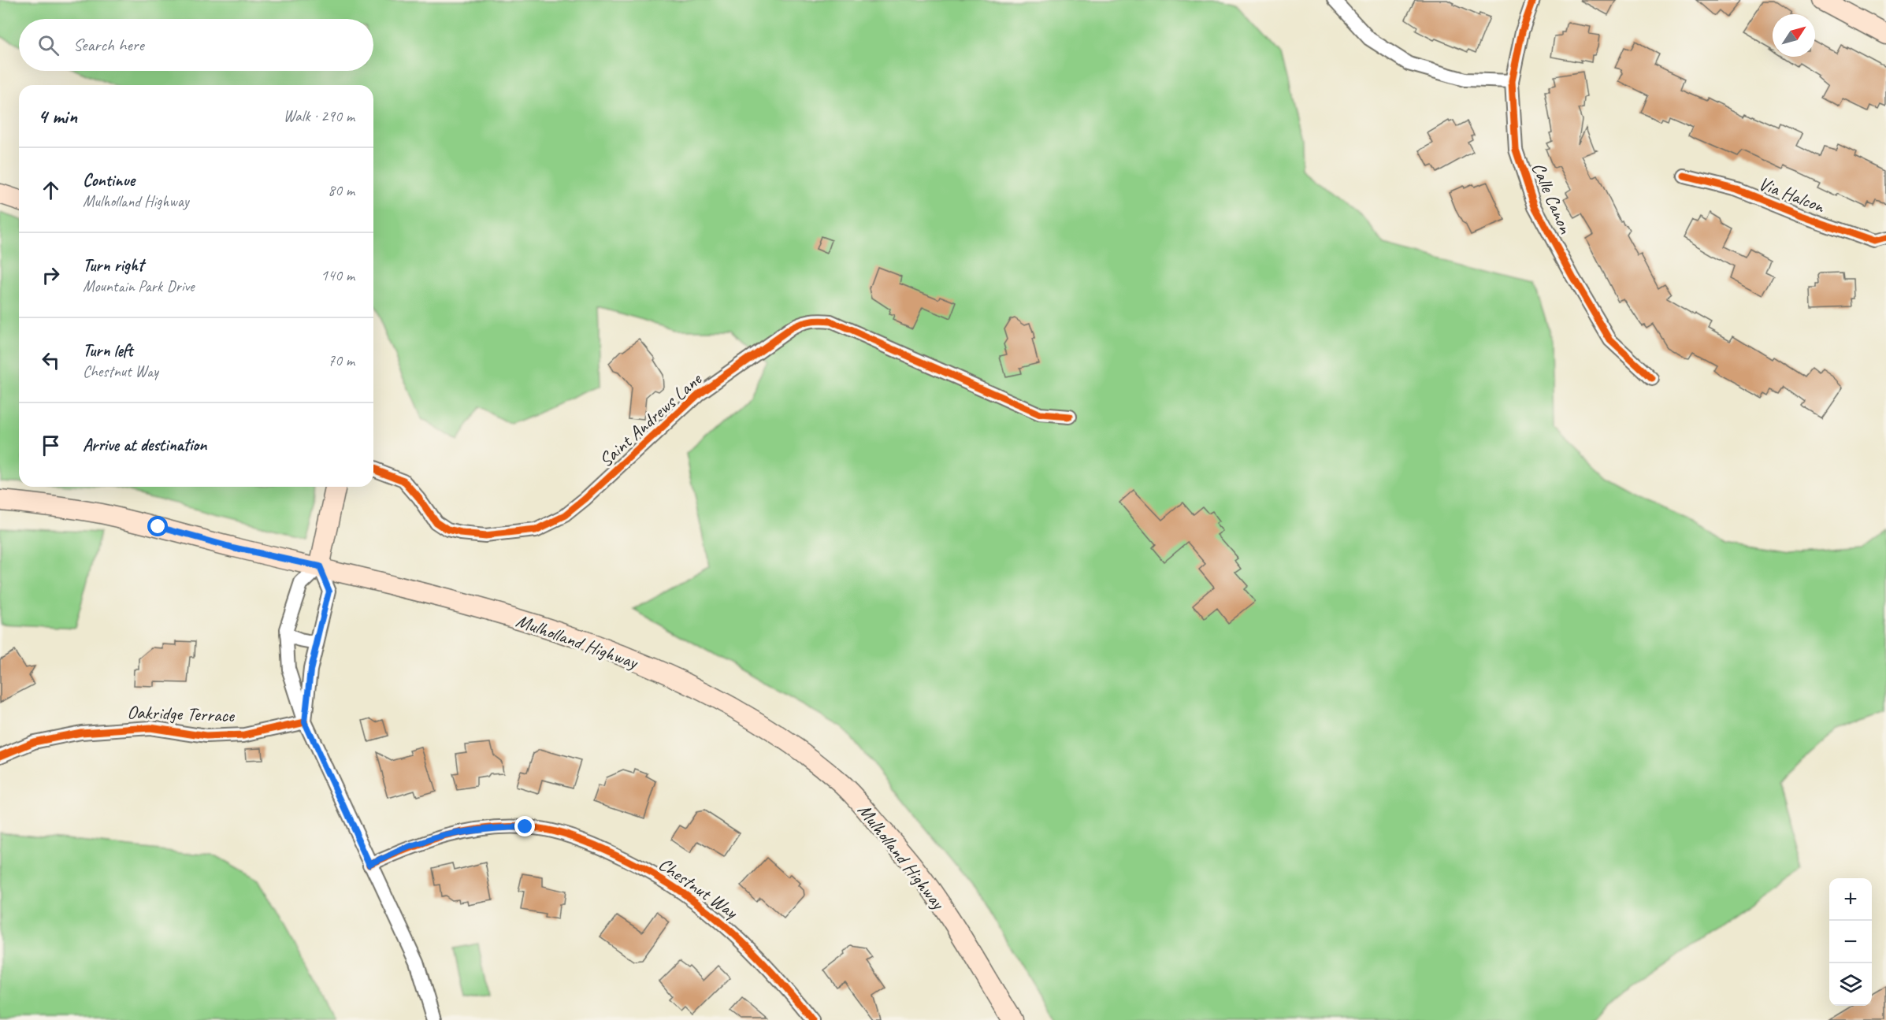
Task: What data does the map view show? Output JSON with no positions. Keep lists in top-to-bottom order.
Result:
{
  "streets": {
    "main road": ["Mulholland Highway"],
    "street": [
      "Via Halcon",
      "Calle Canon",
      "Saint Andrews Lane",
      "Oakridge Terrace",
      "Chestnut Way"
    ]
  },
  "north": "top right",
  "page": {
    "search": "Search here",
    "heading": ["4 min", "Walk · 290 m"],
    "list": [
      ["Continue", "Mulholland Highway", "80 m"],
      ["Turn right", "Mountain Park Drive", "140 m"],
      ["Turn left", "Chestnut Way", "70 m"],
      "Arrive at destination"
    ],
    "map_buttons": ["+", "−"]
  }
}
